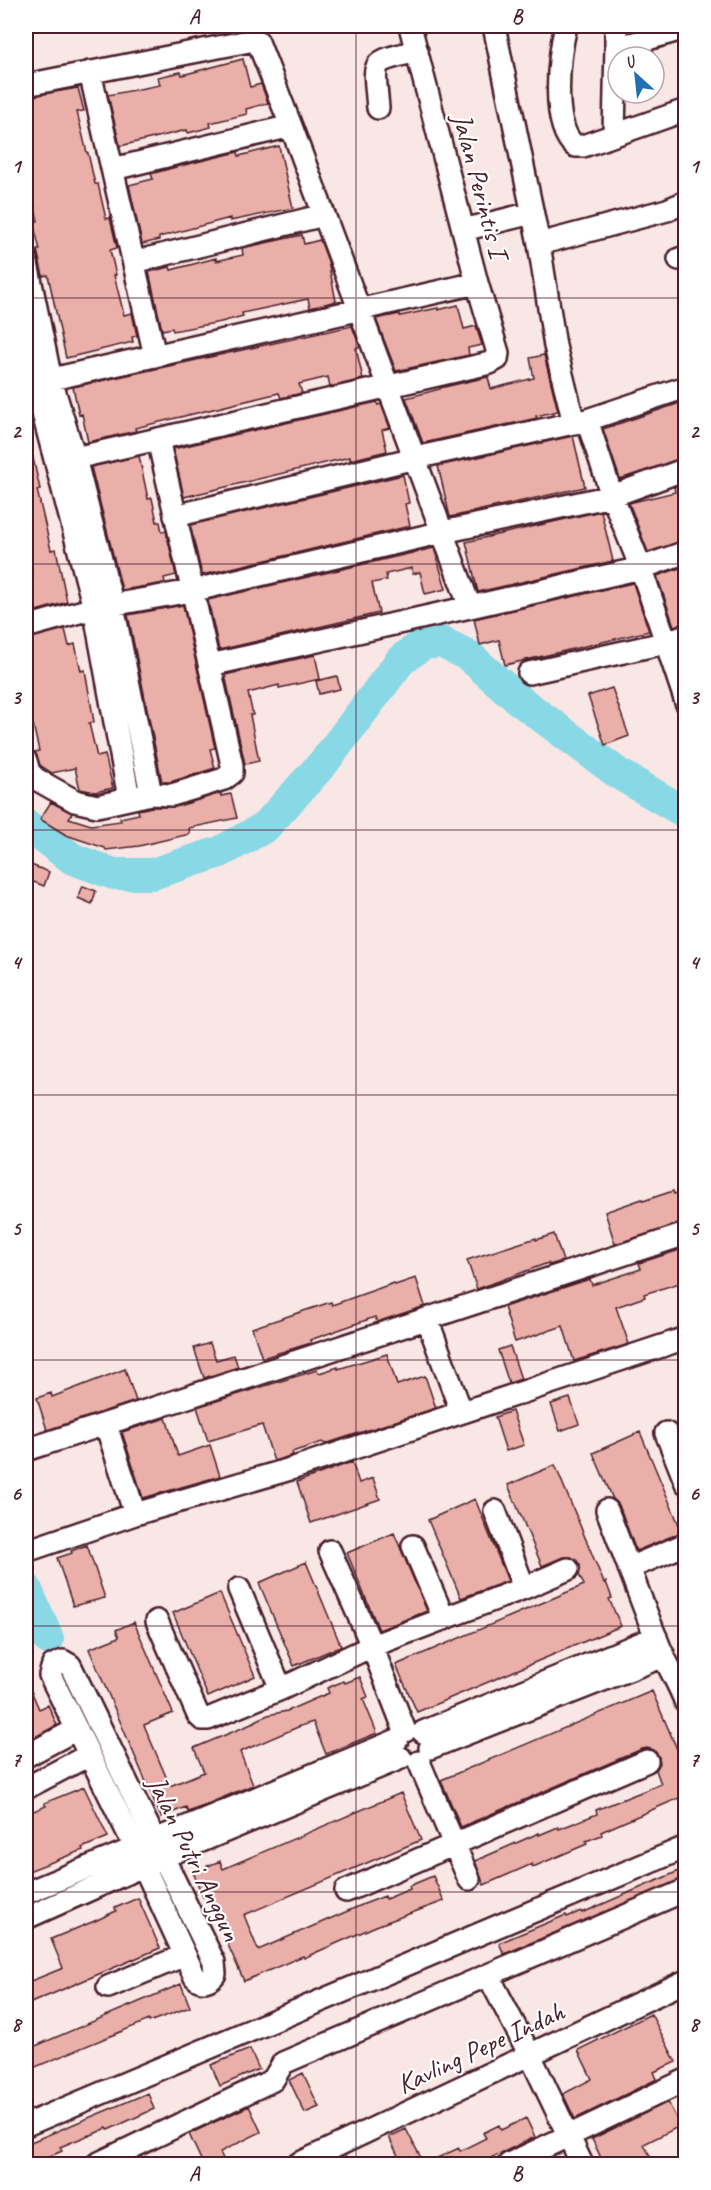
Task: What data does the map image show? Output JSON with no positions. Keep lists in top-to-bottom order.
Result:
{
  "streets": {
    "street": ["Jalan Perintis I", "Jalan Putri Anggun", "Kavling Pepe Indah"]
  },
  "north": "top left",
  "grid": {
    "columns": ["A", "B"],
    "rows": [
      "1",
      "2",
      "3",
      "4",
      "5",
      "6",
      "7",
      "8"
    ]
  }
}
